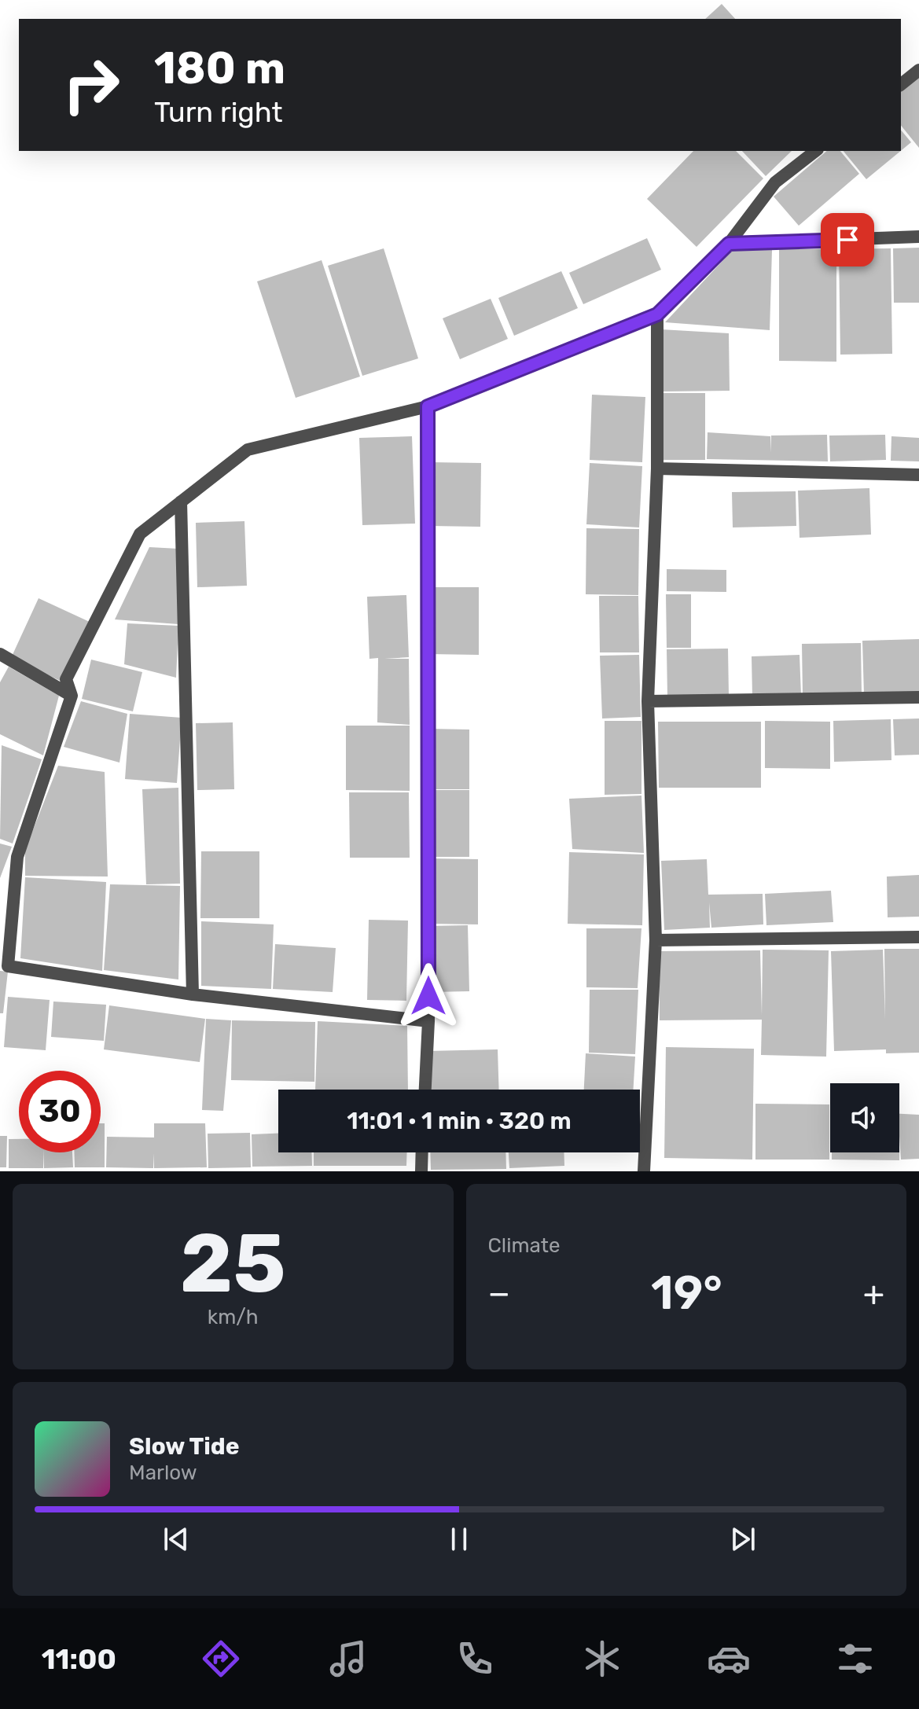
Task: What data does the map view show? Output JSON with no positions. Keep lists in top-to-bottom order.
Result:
{
  "page": {
    "turn": ["180 m", "Turn right"],
    "limit": "30",
    "trip": "11:01 · 1 min · 320 m",
    "tile": [
      ["25", "km/h"],
      "Climate"
    ],
    "heat": ["−", "19°", "+"],
    "song": ["Slow Tide", "Marlow"],
    "tabs": "11:00"
  }
}
